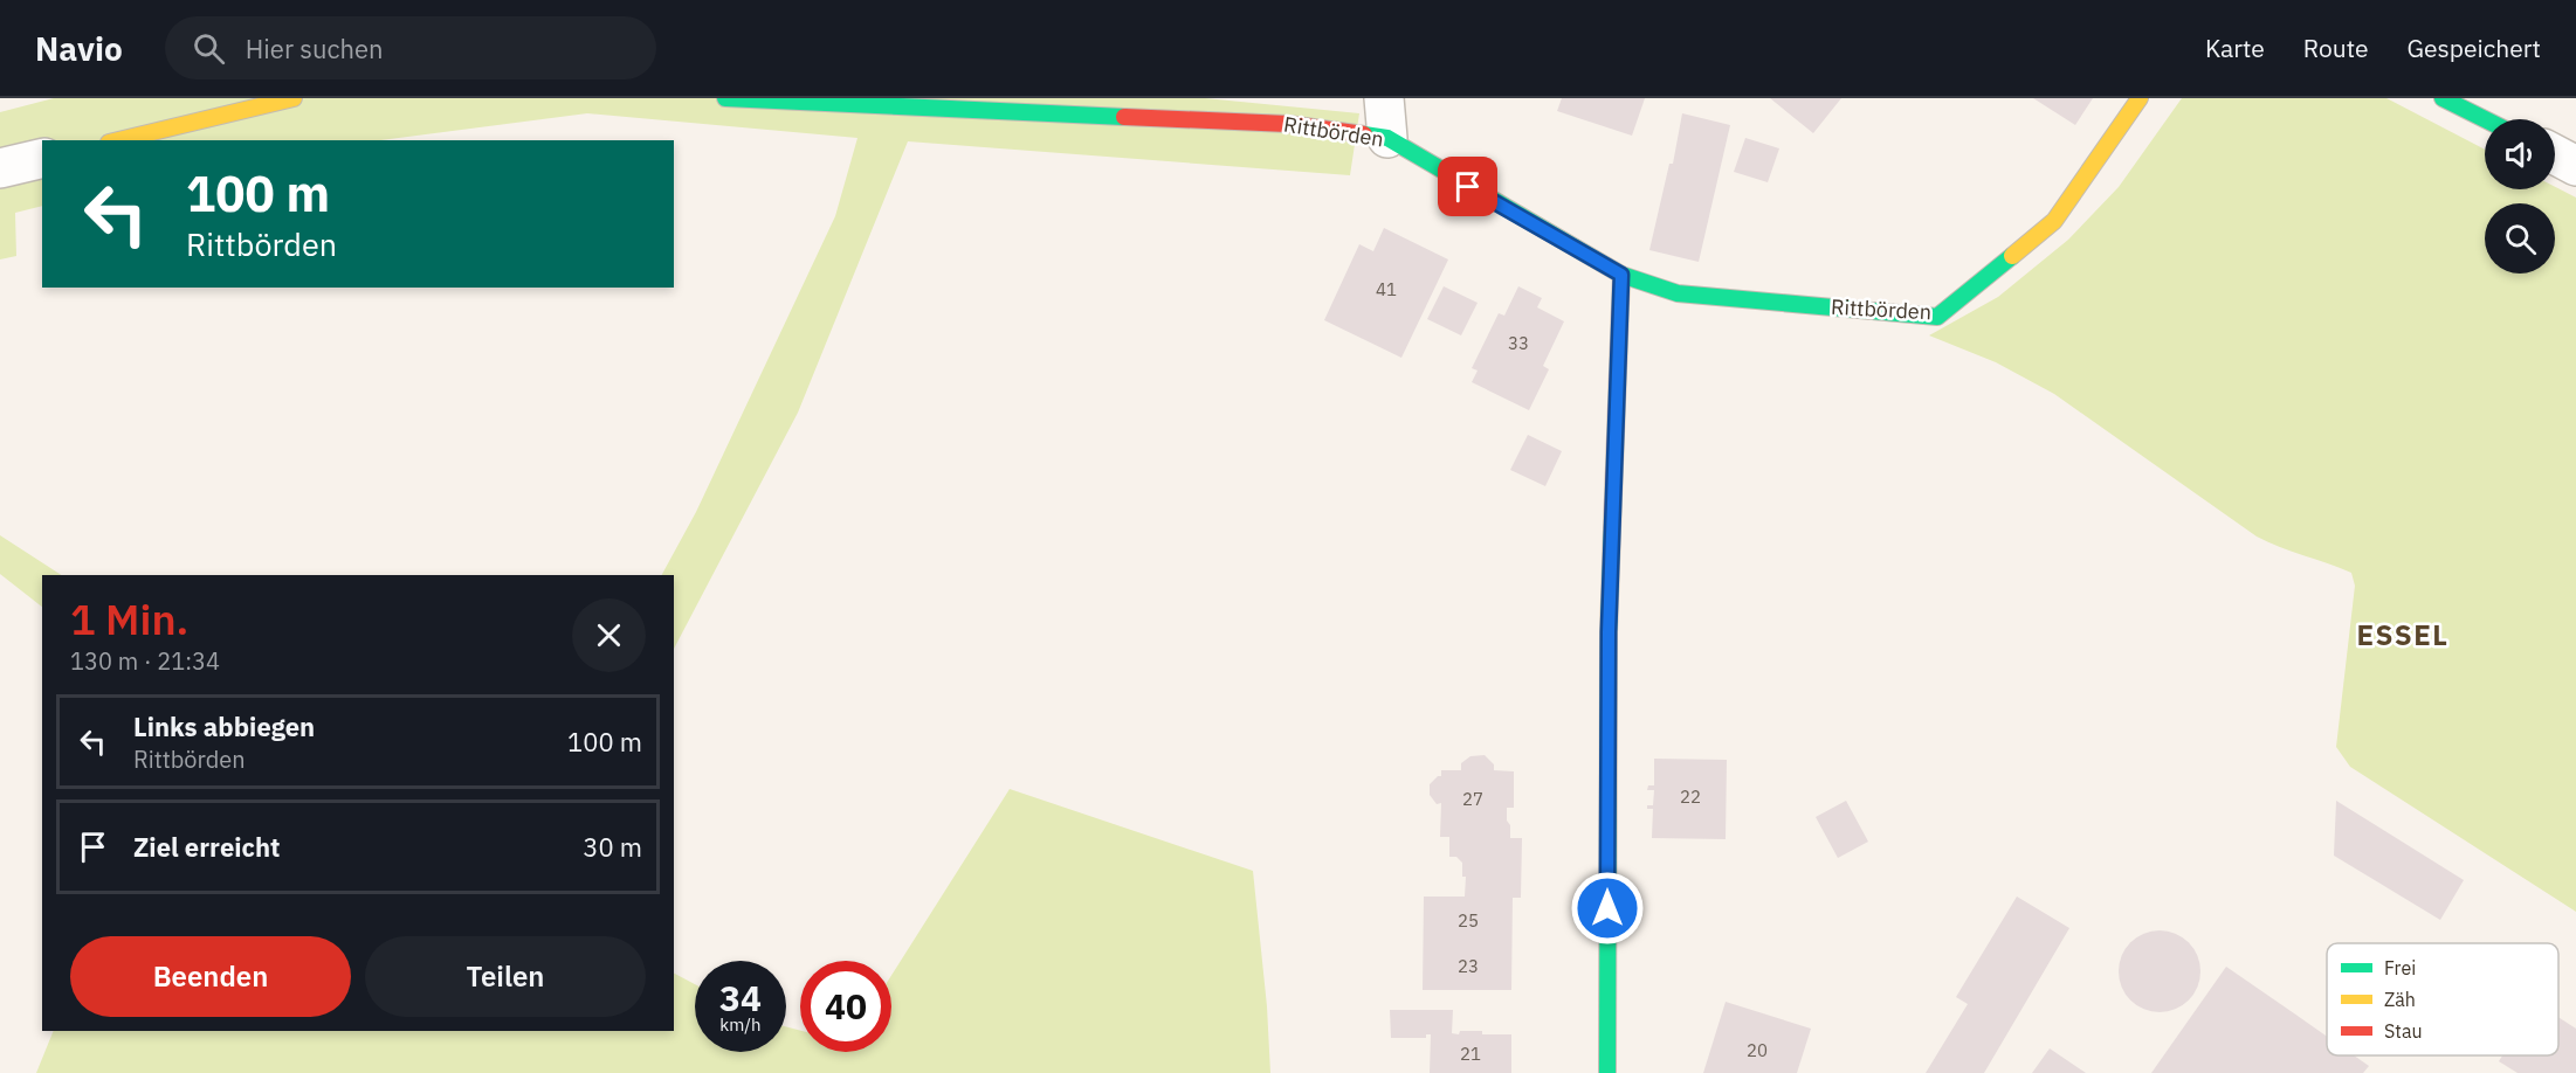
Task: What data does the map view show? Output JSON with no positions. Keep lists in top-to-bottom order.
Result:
{
  "streets": {
    "street": ["Rittbörden"]
  },
  "districts": ["ESSEL"],
  "house_numbers": [
    "41",
    "33",
    "22",
    "27",
    "25",
    "23",
    "20",
    "21"
  ],
  "legend": ["Frei", "Zäh", "Stau"],
  "page": {
    "header": "Navio",
    "search": "Hier suchen",
    "nav": ["Karte", "Route", "Gespeichert"],
    "turn": ["100 m", "Rittbörden"],
    "heading": ["1 Min.", "130 m · 21:34"],
    "list": [
      {
        "name": "Links abbiegen",
        "note": "Rittbörden",
        "value": "100 m"
      },
      {
        "name": "Ziel erreicht",
        "value": "30 m"
      }
    ],
    "buttons": ["Beenden", "Teilen"],
    "speed": "34 km/h",
    "limit": "40"
  }
}
